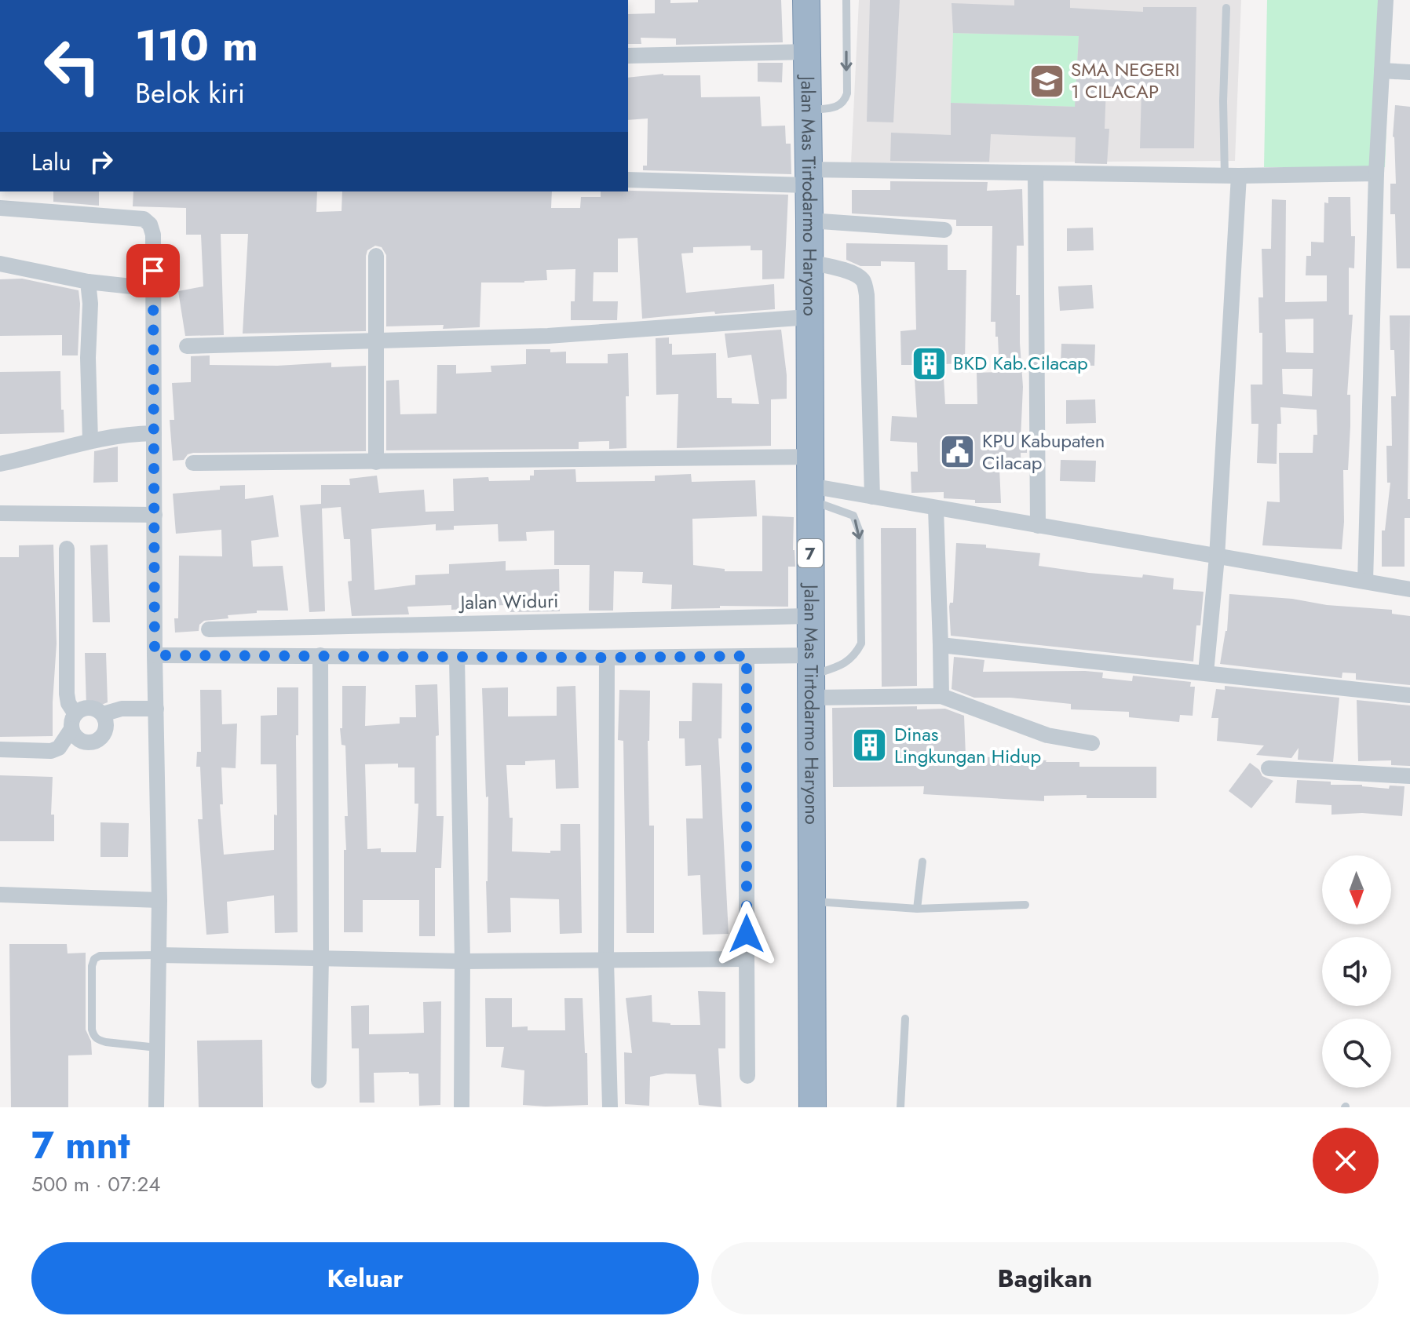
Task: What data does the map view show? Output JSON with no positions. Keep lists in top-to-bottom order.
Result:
{
  "streets": {
    "highway": ["Jalan Mas Tirtodarmo Haryono", "7"],
    "street": ["Jalan Widuri"]
  },
  "crossings": [
    ["Jalan Mas Tirtodarmo Haryono", "Jalan Widuri"]
  ],
  "places": {
    "school or university": ["SMA NEGERI 1 CILACAP"],
    "building": ["BKD Kab.Cilacap", "Dinas Lingkungan Hidup"],
    "public building": ["KPU Kabupaten Cilacap"]
  },
  "north": "bottom",
  "page": {
    "turn": ["110 m", "Belok kiri"],
    "then": "Lalu",
    "heading": ["7 mnt", "500 m · 07:24"],
    "buttons": ["Keluar", "Bagikan"]
  }
}
